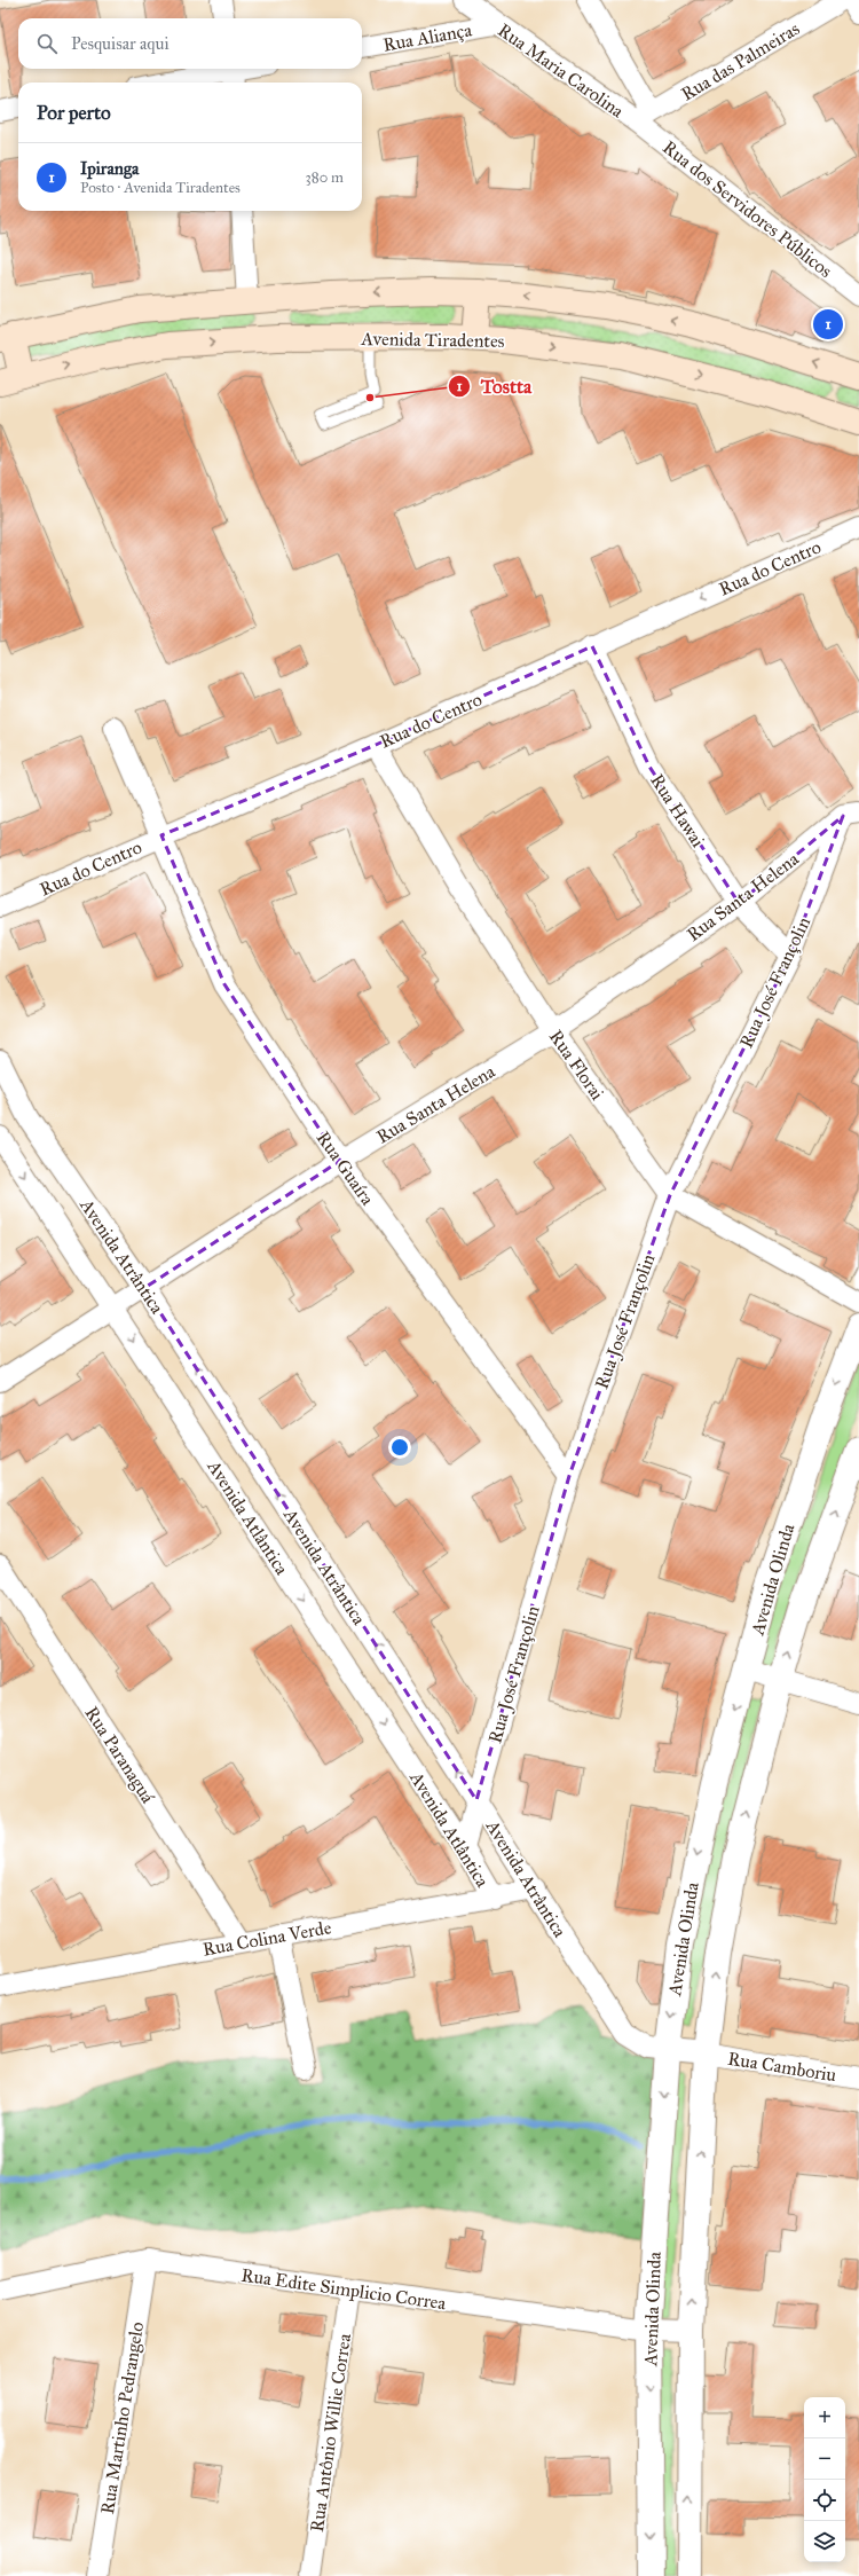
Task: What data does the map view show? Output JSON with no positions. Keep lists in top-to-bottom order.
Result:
{
  "streets": {
    "main road": ["Avenida Tiradentes"],
    "street": [
      "Rua Aliança",
      "Rua das Palmeiras",
      "Rua Maria Carolina",
      "Rua dos Servidores Públicos",
      "Rua do Centro",
      "Rua Hawai",
      "Rua Santa Helena",
      "Rua José Françolin",
      "Rua Florai",
      "Rua Guaíra",
      "Avenida Atrântica",
      "Avenida Atlântica",
      "Avenida Olinda",
      "Rua Paranaguá",
      "Rua Colina Verde",
      "Rua Camboriu",
      "Rua Edite Simplicio Correa",
      "Rua Martinho Pedrangelo",
      "Rua Antônio Willie Correa"
    ]
  },
  "crossings": [
    ["Rua Aliança", "Rua Maria Carolina"],
    ["Rua das Palmeiras", "Rua Maria Carolina"],
    ["Rua das Palmeiras", "Rua dos Servidores Públicos"],
    ["Rua Maria Carolina", "Rua dos Servidores Públicos"],
    ["Rua do Centro", "Rua Hawai"],
    ["Rua do Centro", "Rua Florai"],
    ["Rua do Centro", "Rua Guaíra"],
    ["Rua Hawai", "Rua Santa Helena"],
    ["Rua Hawai", "Rua José Françolin"],
    ["Rua Santa Helena", "Rua José Françolin"],
    ["Rua Santa Helena", "Rua Florai"],
    ["Rua Santa Helena", "Rua Guaíra"],
    ["Rua Santa Helena", "Avenida Atrântica"],
    ["Rua Santa Helena", "Avenida Atlântica"],
    ["Rua José Françolin", "Rua Florai"],
    ["Rua José Françolin", "Rua Guaíra"],
    ["Rua José Françolin", "Avenida Atrântica"],
    ["Rua José Françolin", "Avenida Atlântica"],
    ["Avenida Atrântica", "Avenida Olinda"],
    ["Avenida Atrântica", "Rua Colina Verde"],
    ["Avenida Atrântica", "Rua Camboriu"],
    ["Avenida Atlântica", "Rua Colina Verde"],
    ["Avenida Olinda", "Rua Camboriu"],
    ["Avenida Olinda", "Rua Edite Simplicio Correa"],
    ["Rua Paranaguá", "Rua Colina Verde"],
    ["Rua Edite Simplicio Correa", "Rua Martinho Pedrangelo"],
    ["Rua Edite Simplicio Correa", "Rua Antônio Willie Correa"]
  ],
  "one_way": ["Avenida Atrântica", "Avenida Atlântica"],
  "places": ["Tostta"],
  "page": {
    "search": "Pesquisar aqui",
    "heading": "Por perto",
    "list": [
      {
        "mark": "1",
        "name": "Ipiranga",
        "note": "Posto · Avenida Tiradentes",
        "value": "380 m"
      }
    ],
    "pins": "1",
    "map_buttons": ["+", "−"]
  }
}
